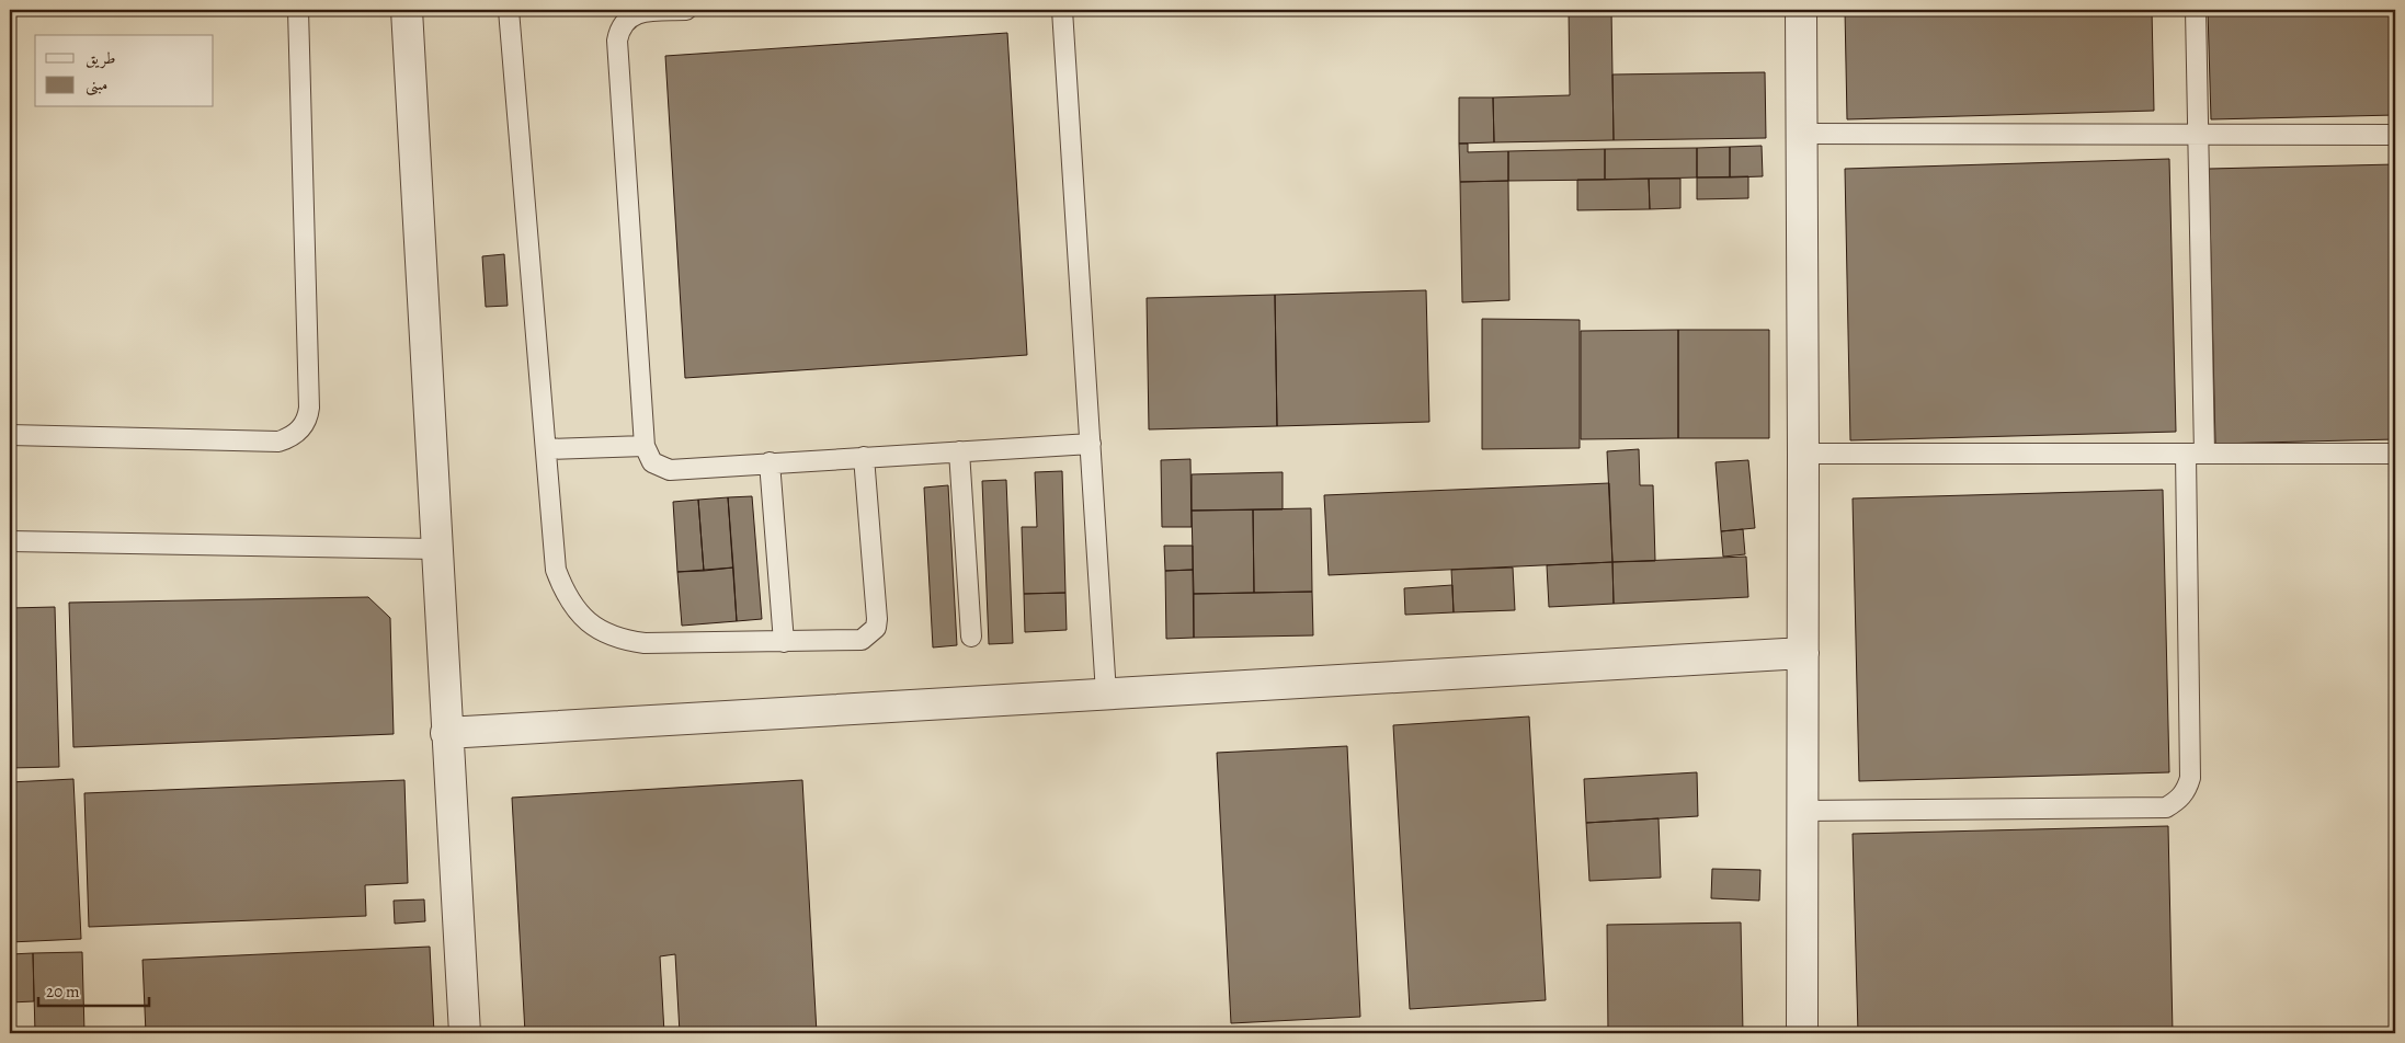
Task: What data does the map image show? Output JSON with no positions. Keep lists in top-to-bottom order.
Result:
{
  "legend": ["طريق", "مبنى"],
  "scale_bar": "20 m"
}
